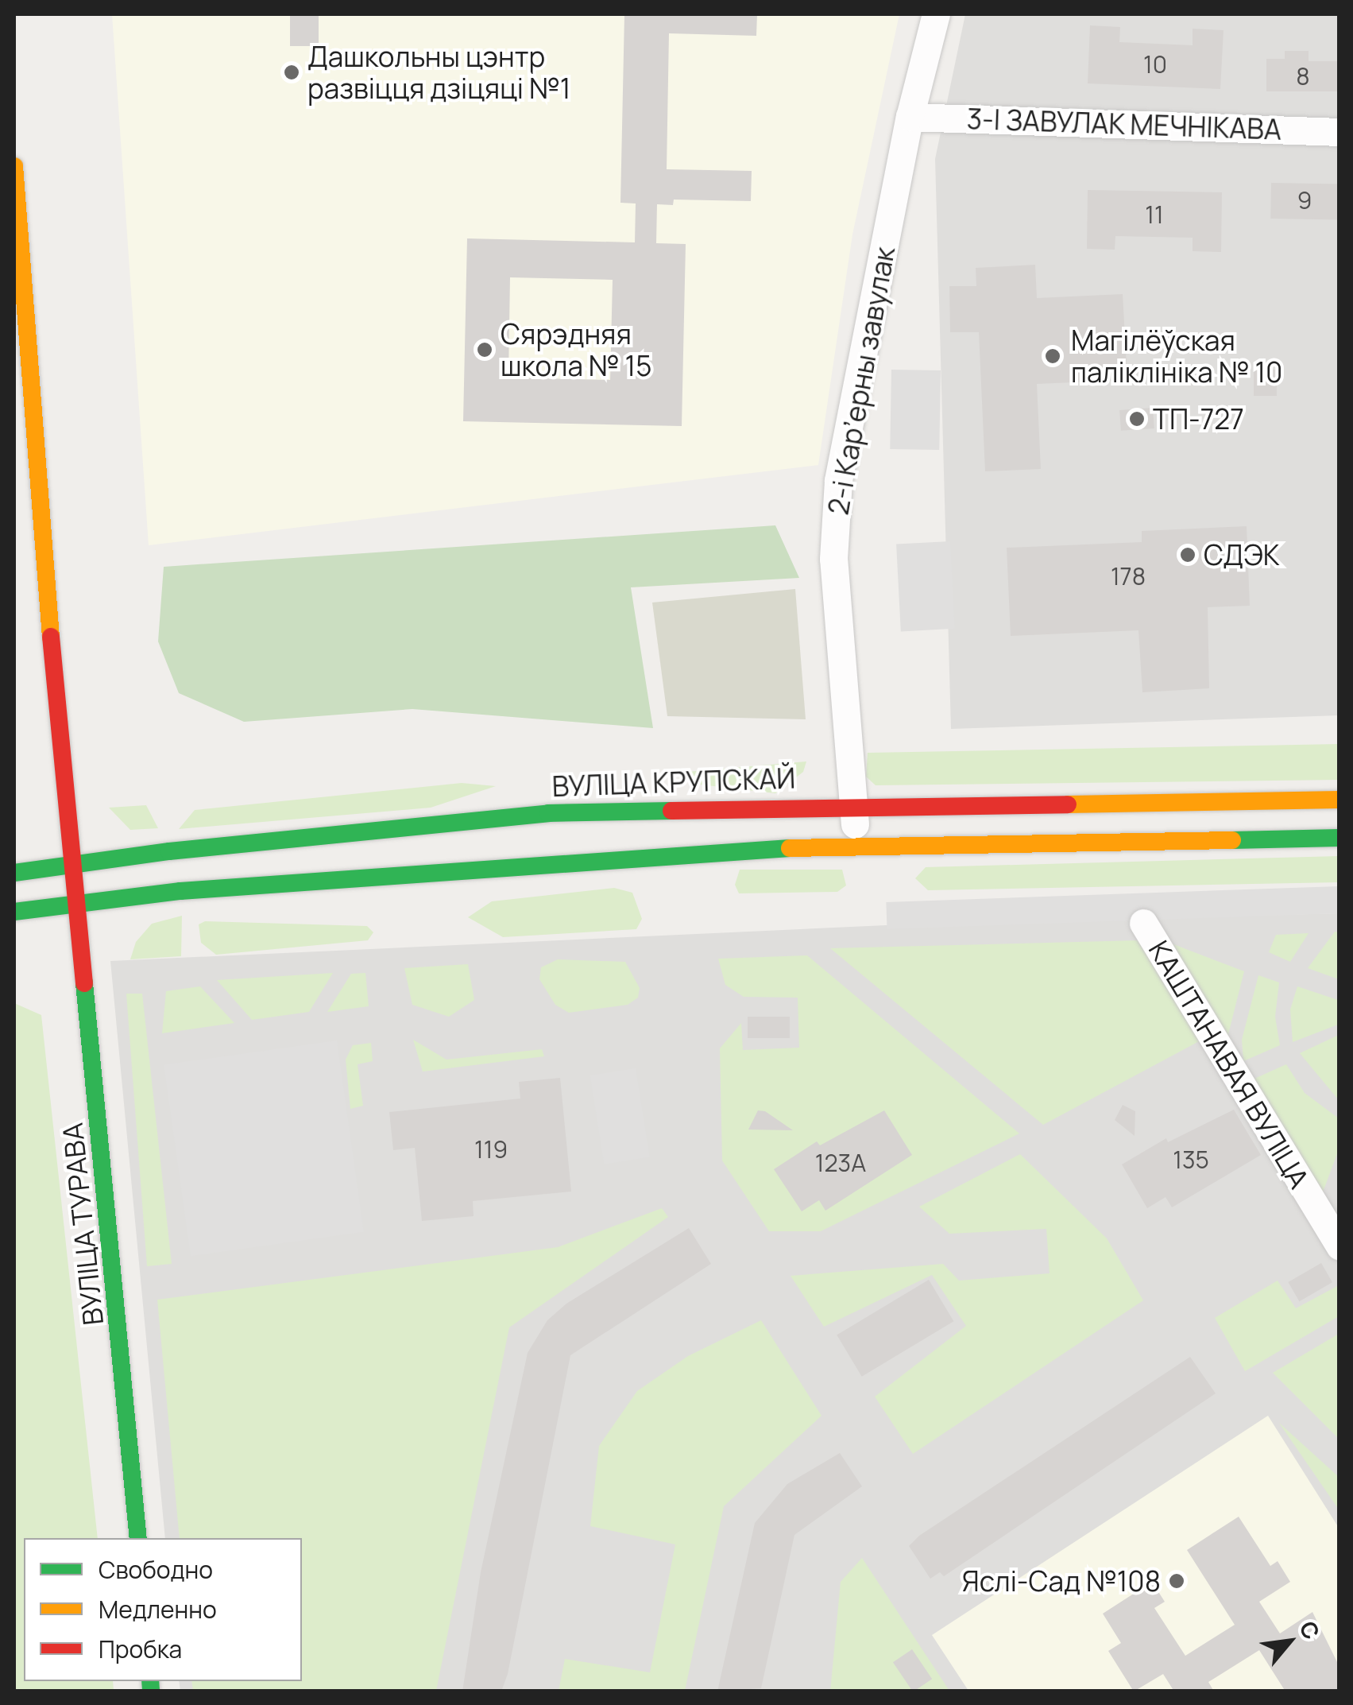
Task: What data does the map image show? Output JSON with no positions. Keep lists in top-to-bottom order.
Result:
{
  "streets": {
    "main road": ["ВУЛІЦА КРУПСКАЙ", "ВУЛІЦА ТУРАВА"],
    "street": ["3-І ЗАВУЛАК МЕЧНІКАВА", "2-і Карʼерны завулак", "КАШТАНАВАЯ ВУЛІЦА"]
  },
  "crossings": [
    ["3-І ЗАВУЛАК МЕЧНІКАВА", "2-і Карʼерны завулак"],
    ["2-і Карʼерны завулак", "ВУЛІЦА КРУПСКАЙ"],
    ["ВУЛІЦА КРУПСКАЙ", "ВУЛІЦА ТУРАВА"]
  ],
  "places": [
    "Дашкольны цэнтр развіцця дзіцяці №1",
    "Сярэдняя школа № 15",
    "Магілёўская паліклініка № 10",
    "ТП-727",
    "СДЭК",
    "Яслі-Сад №108"
  ],
  "house_numbers": [
    "10",
    "8",
    "9",
    "11",
    "178",
    "119",
    "135",
    "123А"
  ],
  "legend": ["Свободно", "Медленно", "Пробка"],
  "north": "top right"
}
